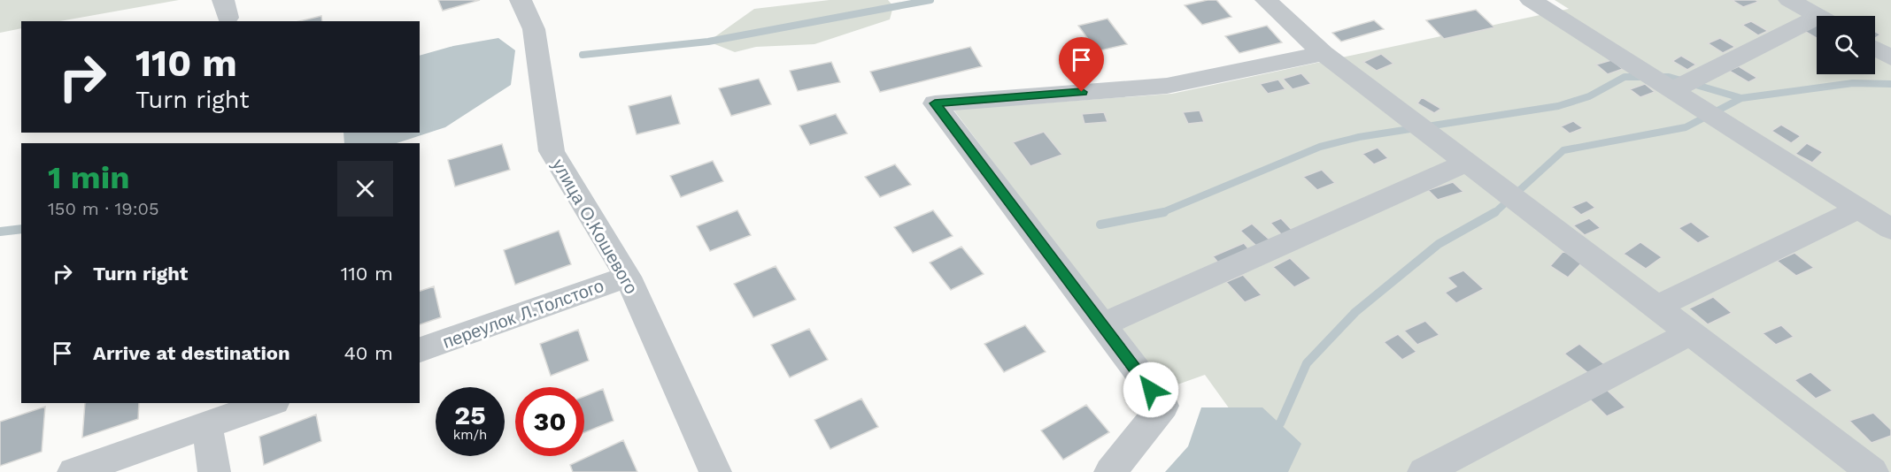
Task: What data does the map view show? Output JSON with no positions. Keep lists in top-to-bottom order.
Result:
{
  "streets": {
    "street": ["улица О.Кошевого", "переулок Л.Толстого"]
  },
  "crossings": [
    ["улица О.Кошевого", "переулок Л.Толстого"]
  ],
  "page": {
    "turn": ["110 m", "Turn right"],
    "heading": ["1 min", "150 m · 19:05"],
    "list": [
      {
        "name": "Turn right",
        "value": "110 m"
      },
      {
        "name": "Arrive at destination",
        "value": "40 m"
      }
    ],
    "speed": "25 km/h",
    "limit": "30"
  }
}
